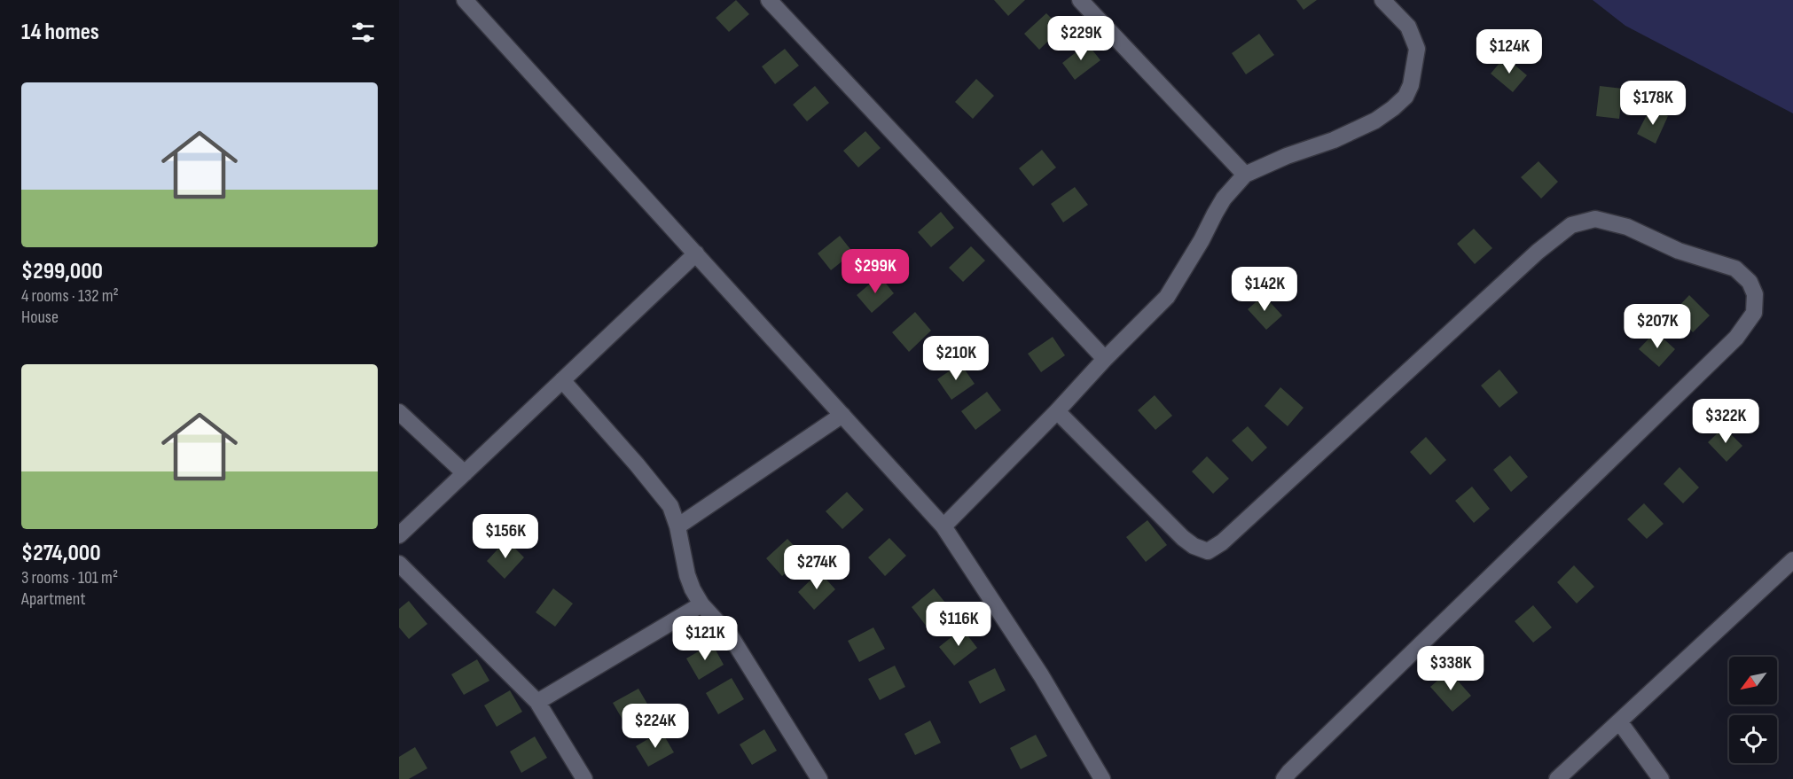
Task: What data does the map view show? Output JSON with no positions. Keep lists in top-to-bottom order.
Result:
{
  "north": "bottom left",
  "page": {
    "heading": "14 homes",
    "price": [
      "$229K",
      "$124K",
      "$178K",
      "$299K",
      "$142K",
      "$207K",
      "$210K",
      "$322K",
      "$156K",
      "$274K",
      "$116K",
      "$121K",
      "$338K",
      "$224K"
    ],
    "list": [
      {
        "name": "$299,000",
        "note": "4 rooms · 132 m² · House"
      },
      {
        "name": "$274,000",
        "note": "3 rooms · 101 m² · Apartment"
      }
    ]
  }
}
